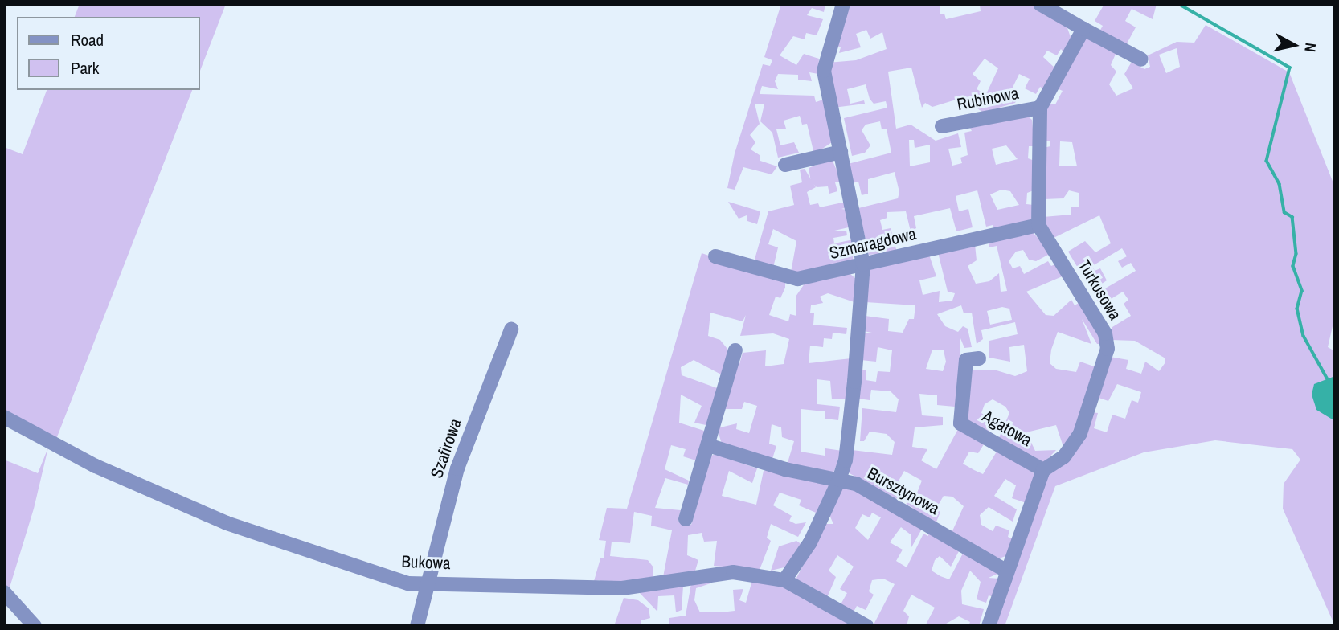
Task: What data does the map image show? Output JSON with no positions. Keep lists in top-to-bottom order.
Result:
{
  "streets": {
    "street": [
      "Rubinowa",
      "Szmaragdowa",
      "Turkusowa",
      "Agatowa",
      "Szafirowa",
      "Bursztynowa",
      "Bukowa"
    ]
  },
  "crossings": [
    ["Szmaragdowa", "Turkusowa"],
    ["Turkusowa", "Agatowa"],
    ["Szafirowa", "Bukowa"]
  ],
  "legend": ["Road", "Park"],
  "north": "right"
}
